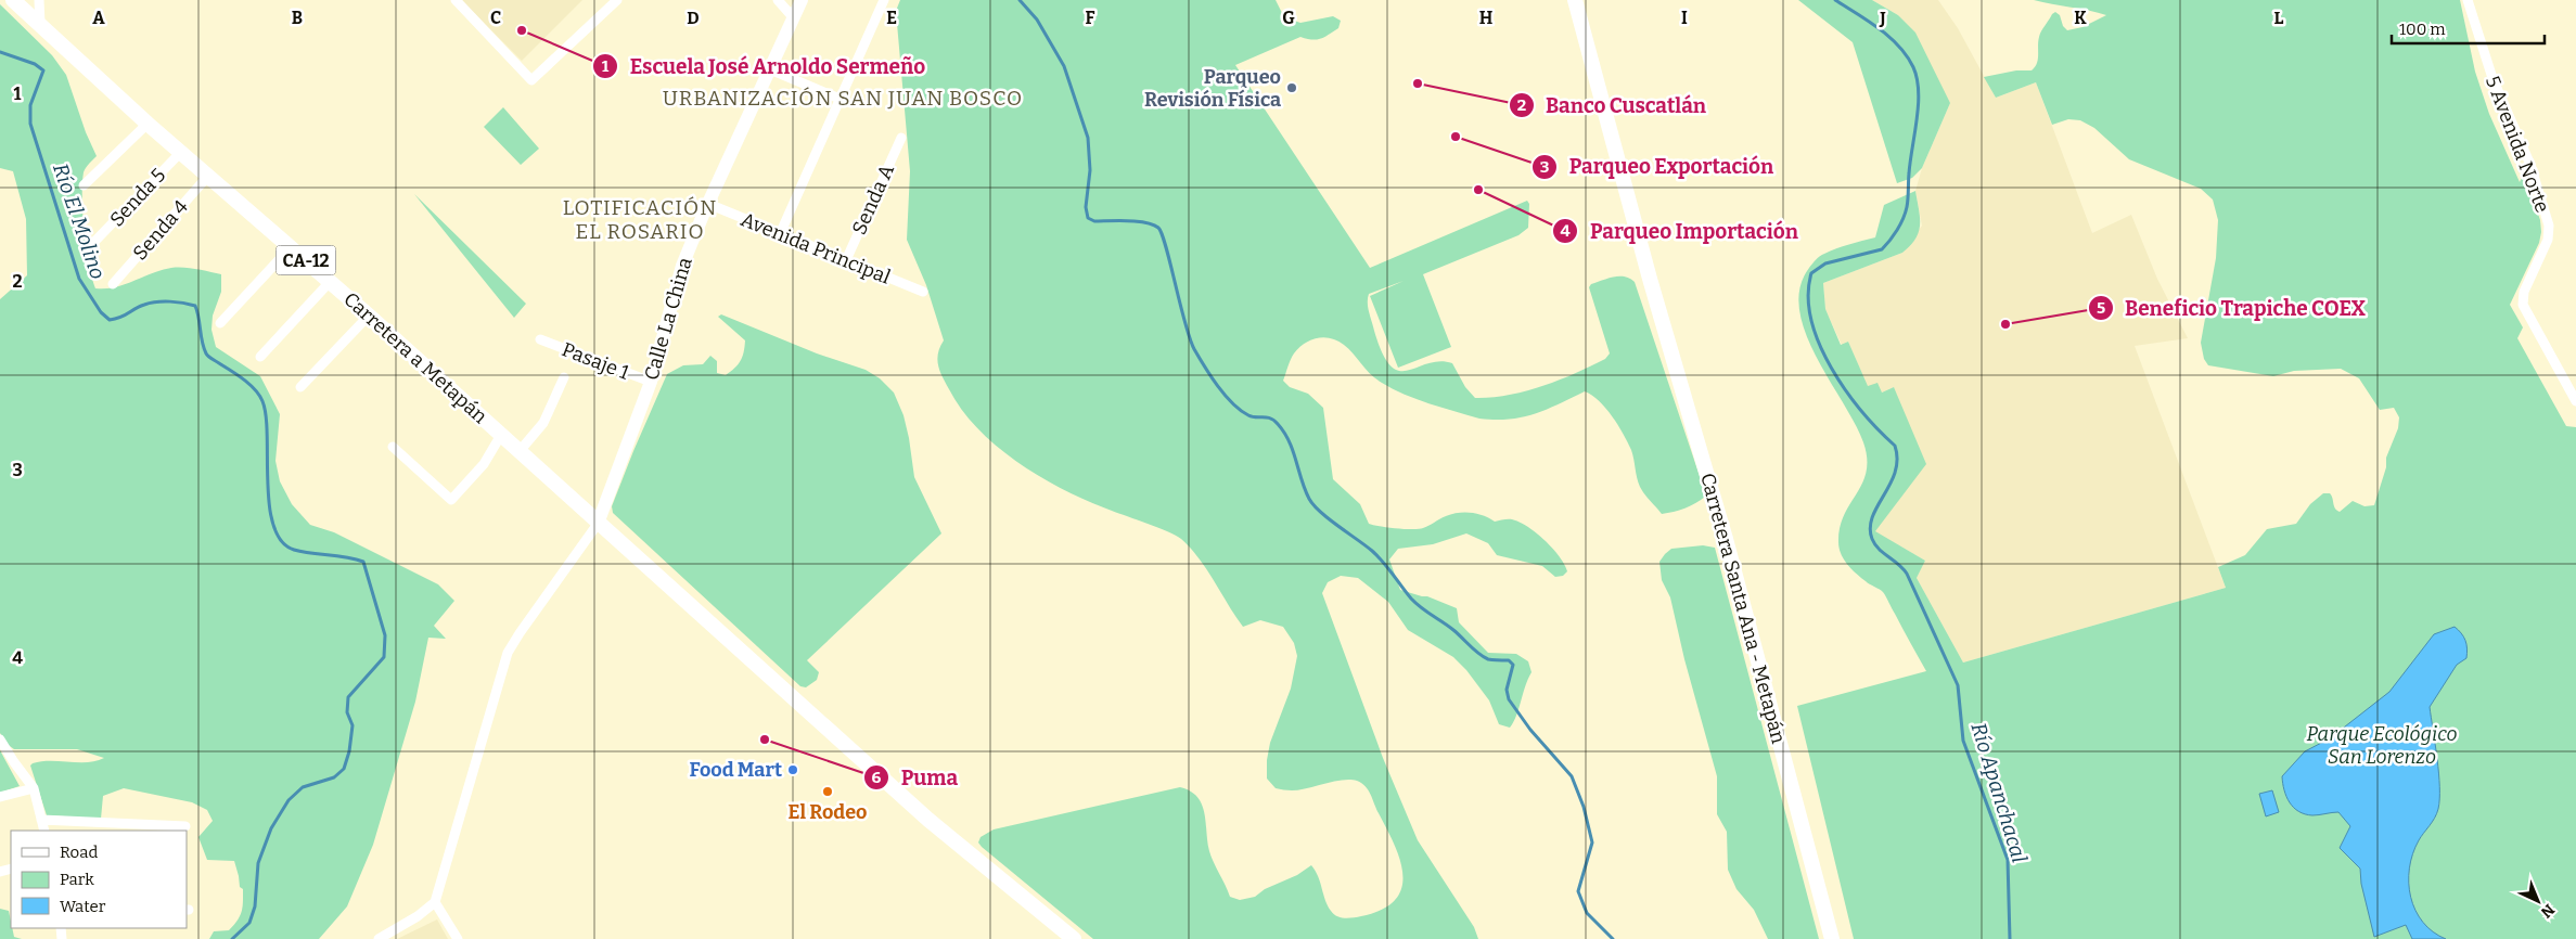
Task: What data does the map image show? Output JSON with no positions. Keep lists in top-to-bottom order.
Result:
{
  "streets": {
    "main road": [
      "CA-12",
      "Calle La China",
      "Carretera a Metapán",
      "Carretera Santa Ana - Metapán"
    ],
    "street": [
      "5 Avenida Norte",
      "Senda 5",
      "Senda A",
      "Senda 4",
      "Avenida Principal",
      "Pasaje 1"
    ]
  },
  "crossings": [
    ["Senda 5", "Carretera a Metapán"],
    ["Senda A", "Avenida Principal"],
    ["Senda 4", "Carretera a Metapán"],
    ["Avenida Principal", "Calle La China"],
    ["CA-12", "Calle La China"],
    ["CA-12", "Carretera a Metapán"],
    ["Calle La China", "Carretera a Metapán"],
    ["Calle La China", "Pasaje 1"]
  ],
  "districts": ["URBANIZACIÓN SAN JUAN BOSCO", "LOTIFICACIÓN EL ROSARIO"],
  "water": ["Río El Molino", "Río Apanchacal"],
  "parks": ["Parque Ecológico San Lorenzo"],
  "places": [
    "Escuela José Arnoldo Sermeño",
    "Banco Cuscatlán",
    "Parqueo Revisión Física",
    "Parqueo Exportación",
    "Parqueo Importación",
    "Beneficio Trapiche COEX",
    "Puma",
    "Food Mart",
    "El Rodeo"
  ],
  "legend": ["Road", "Park", "Water"],
  "scale_bar": "100 m",
  "north": "bottom right",
  "grid": {
    "columns": [
      "A",
      "B",
      "C",
      "D",
      "E",
      "F",
      "G",
      "H",
      "I",
      "J",
      "K",
      "L"
    ],
    "rows": [
      "1",
      "2",
      "3",
      "4"
    ]
  }
}
